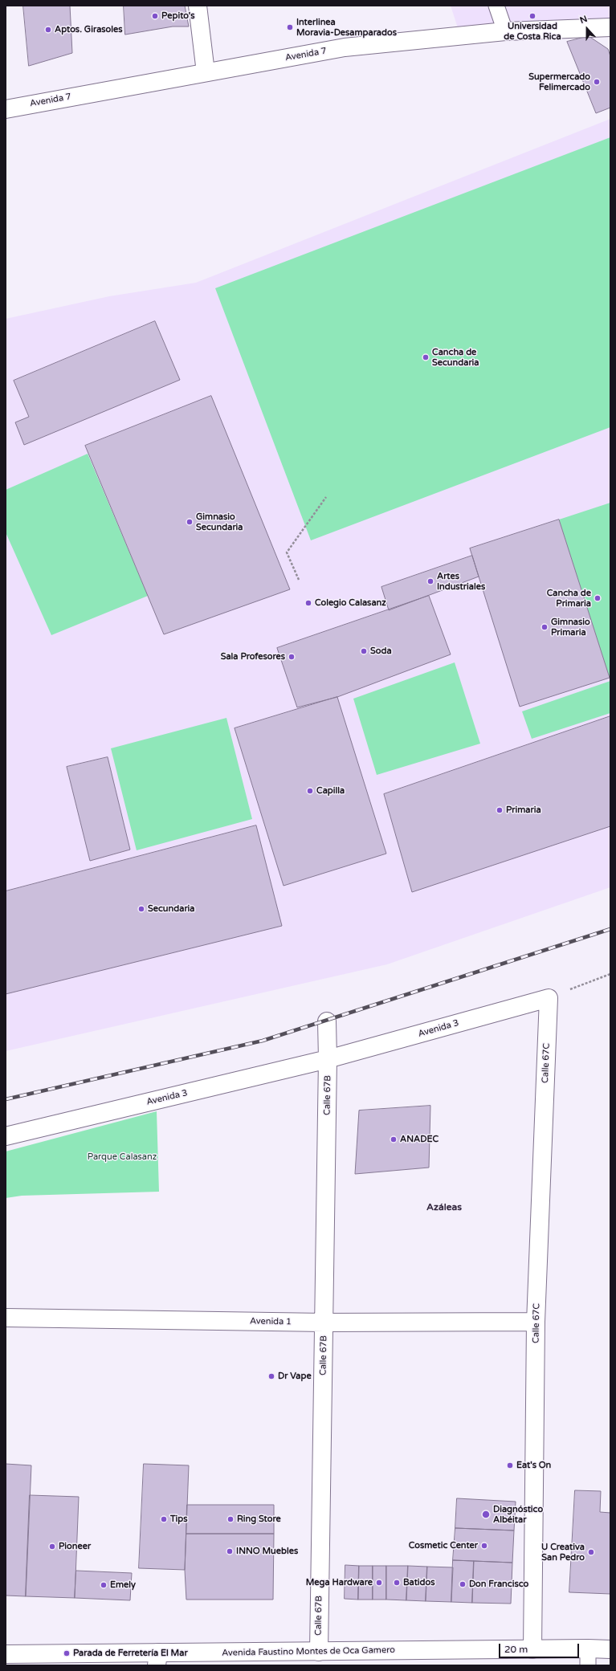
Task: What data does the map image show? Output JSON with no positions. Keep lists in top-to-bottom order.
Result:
{
  "streets": {
    "main road": [
      "Avenida 7",
      "Avenida 3",
      "Calle 67C",
      "Calle 67B",
      "Avenida 1",
      "Avenida Faustino Montes de Oca Gamero"
    ]
  },
  "crossings": [
    ["Avenida 3", "Calle 67C"],
    ["Avenida 3", "Calle 67B"],
    ["Calle 67C", "Avenida 1"],
    ["Calle 67C", "Avenida Faustino Montes de Oca Gamero"],
    ["Calle 67B", "Avenida 1"],
    ["Calle 67B", "Avenida Faustino Montes de Oca Gamero"]
  ],
  "districts": ["Azáleas"],
  "parks": ["Parque Calasanz"],
  "places": [
    "Pepito's",
    "Universidad de Costa Rica",
    "Interlinea Moravia-Desamparados",
    "Aptos. Girasoles",
    "Supermercado Felimercado",
    "Cancha de Secundaria",
    "Gimnasio Secundaria",
    "Artes Industriales",
    "Cancha de Primaria",
    "Colegio Calasanz",
    "Gimnasio Primaria",
    "Soda",
    "Sala Profesores",
    "Capilla",
    "Primaria",
    "Secundaria",
    "ANADEC",
    "Dr Vape",
    "Eat's On",
    "Diagnóstico Albéitar",
    "Tips",
    "Ring Store",
    "Cosmetic Center",
    "Pioneer",
    "INNO Muebles",
    "U Creativa San Pedro",
    "Mega Hardware",
    "Batidos",
    "Don Francisco",
    "Emely",
    "Parada de Ferretería El Mar"
  ],
  "scale_bar": "20 m",
  "north": "top"
}
